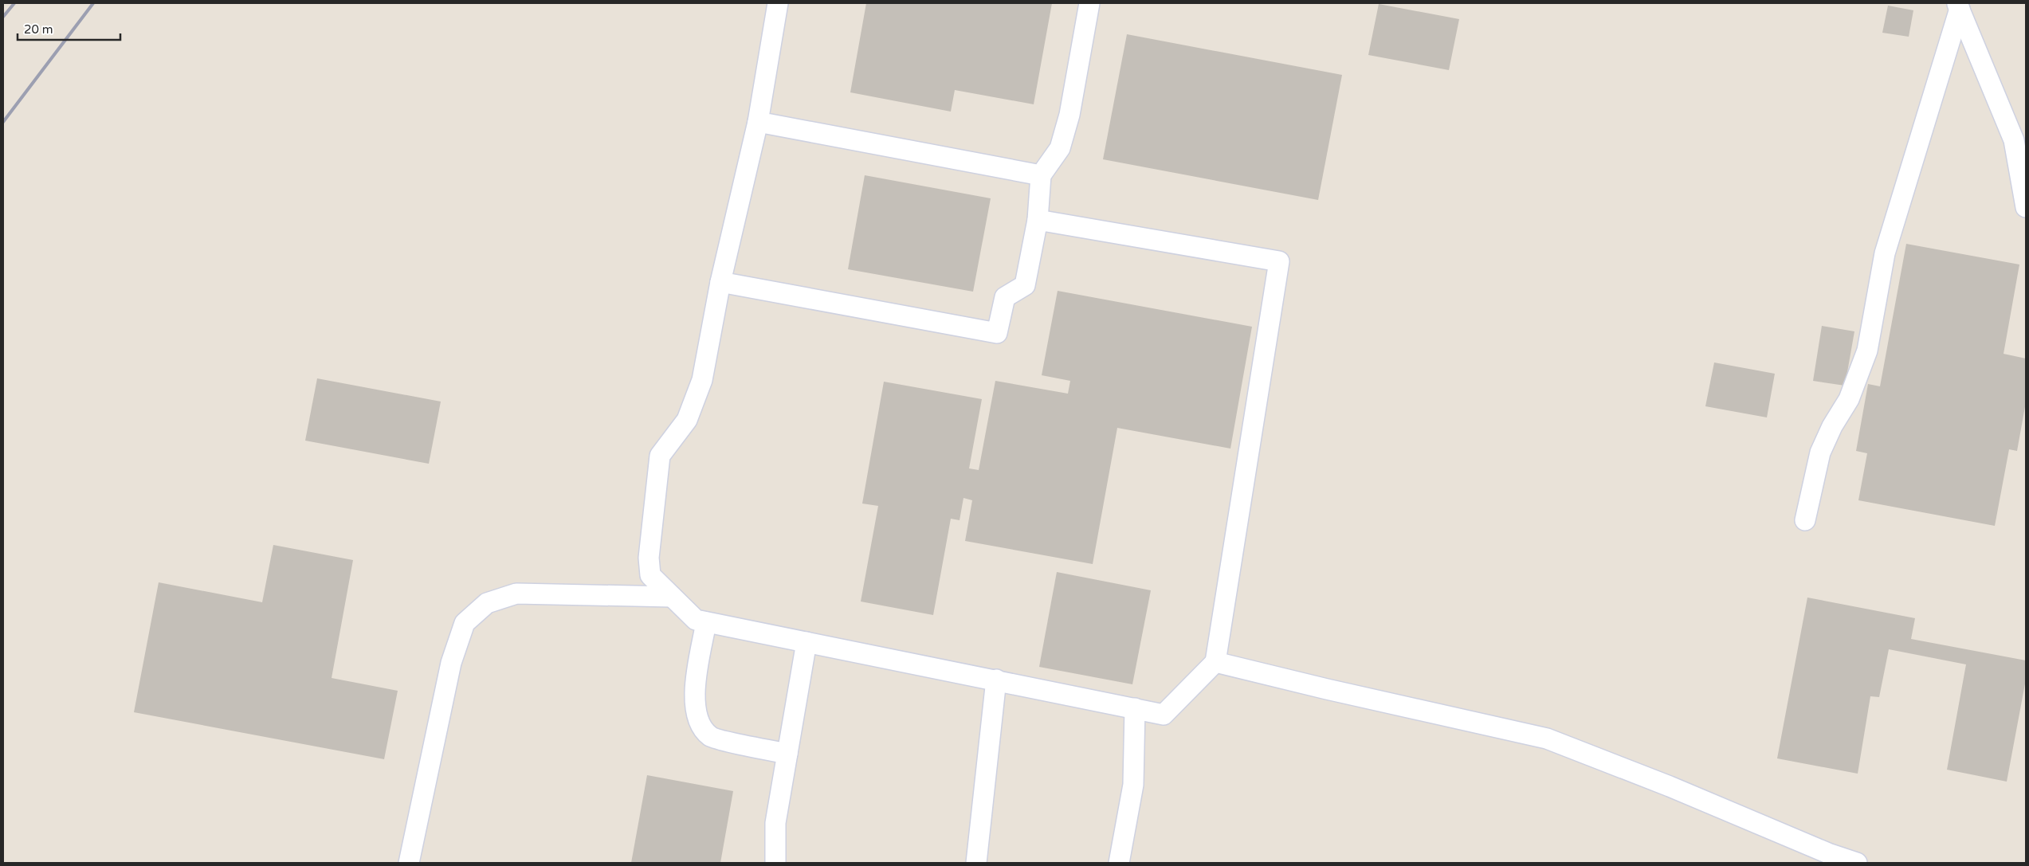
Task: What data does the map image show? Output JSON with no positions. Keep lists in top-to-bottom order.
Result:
{
  "scale_bar": "20 m"
}
